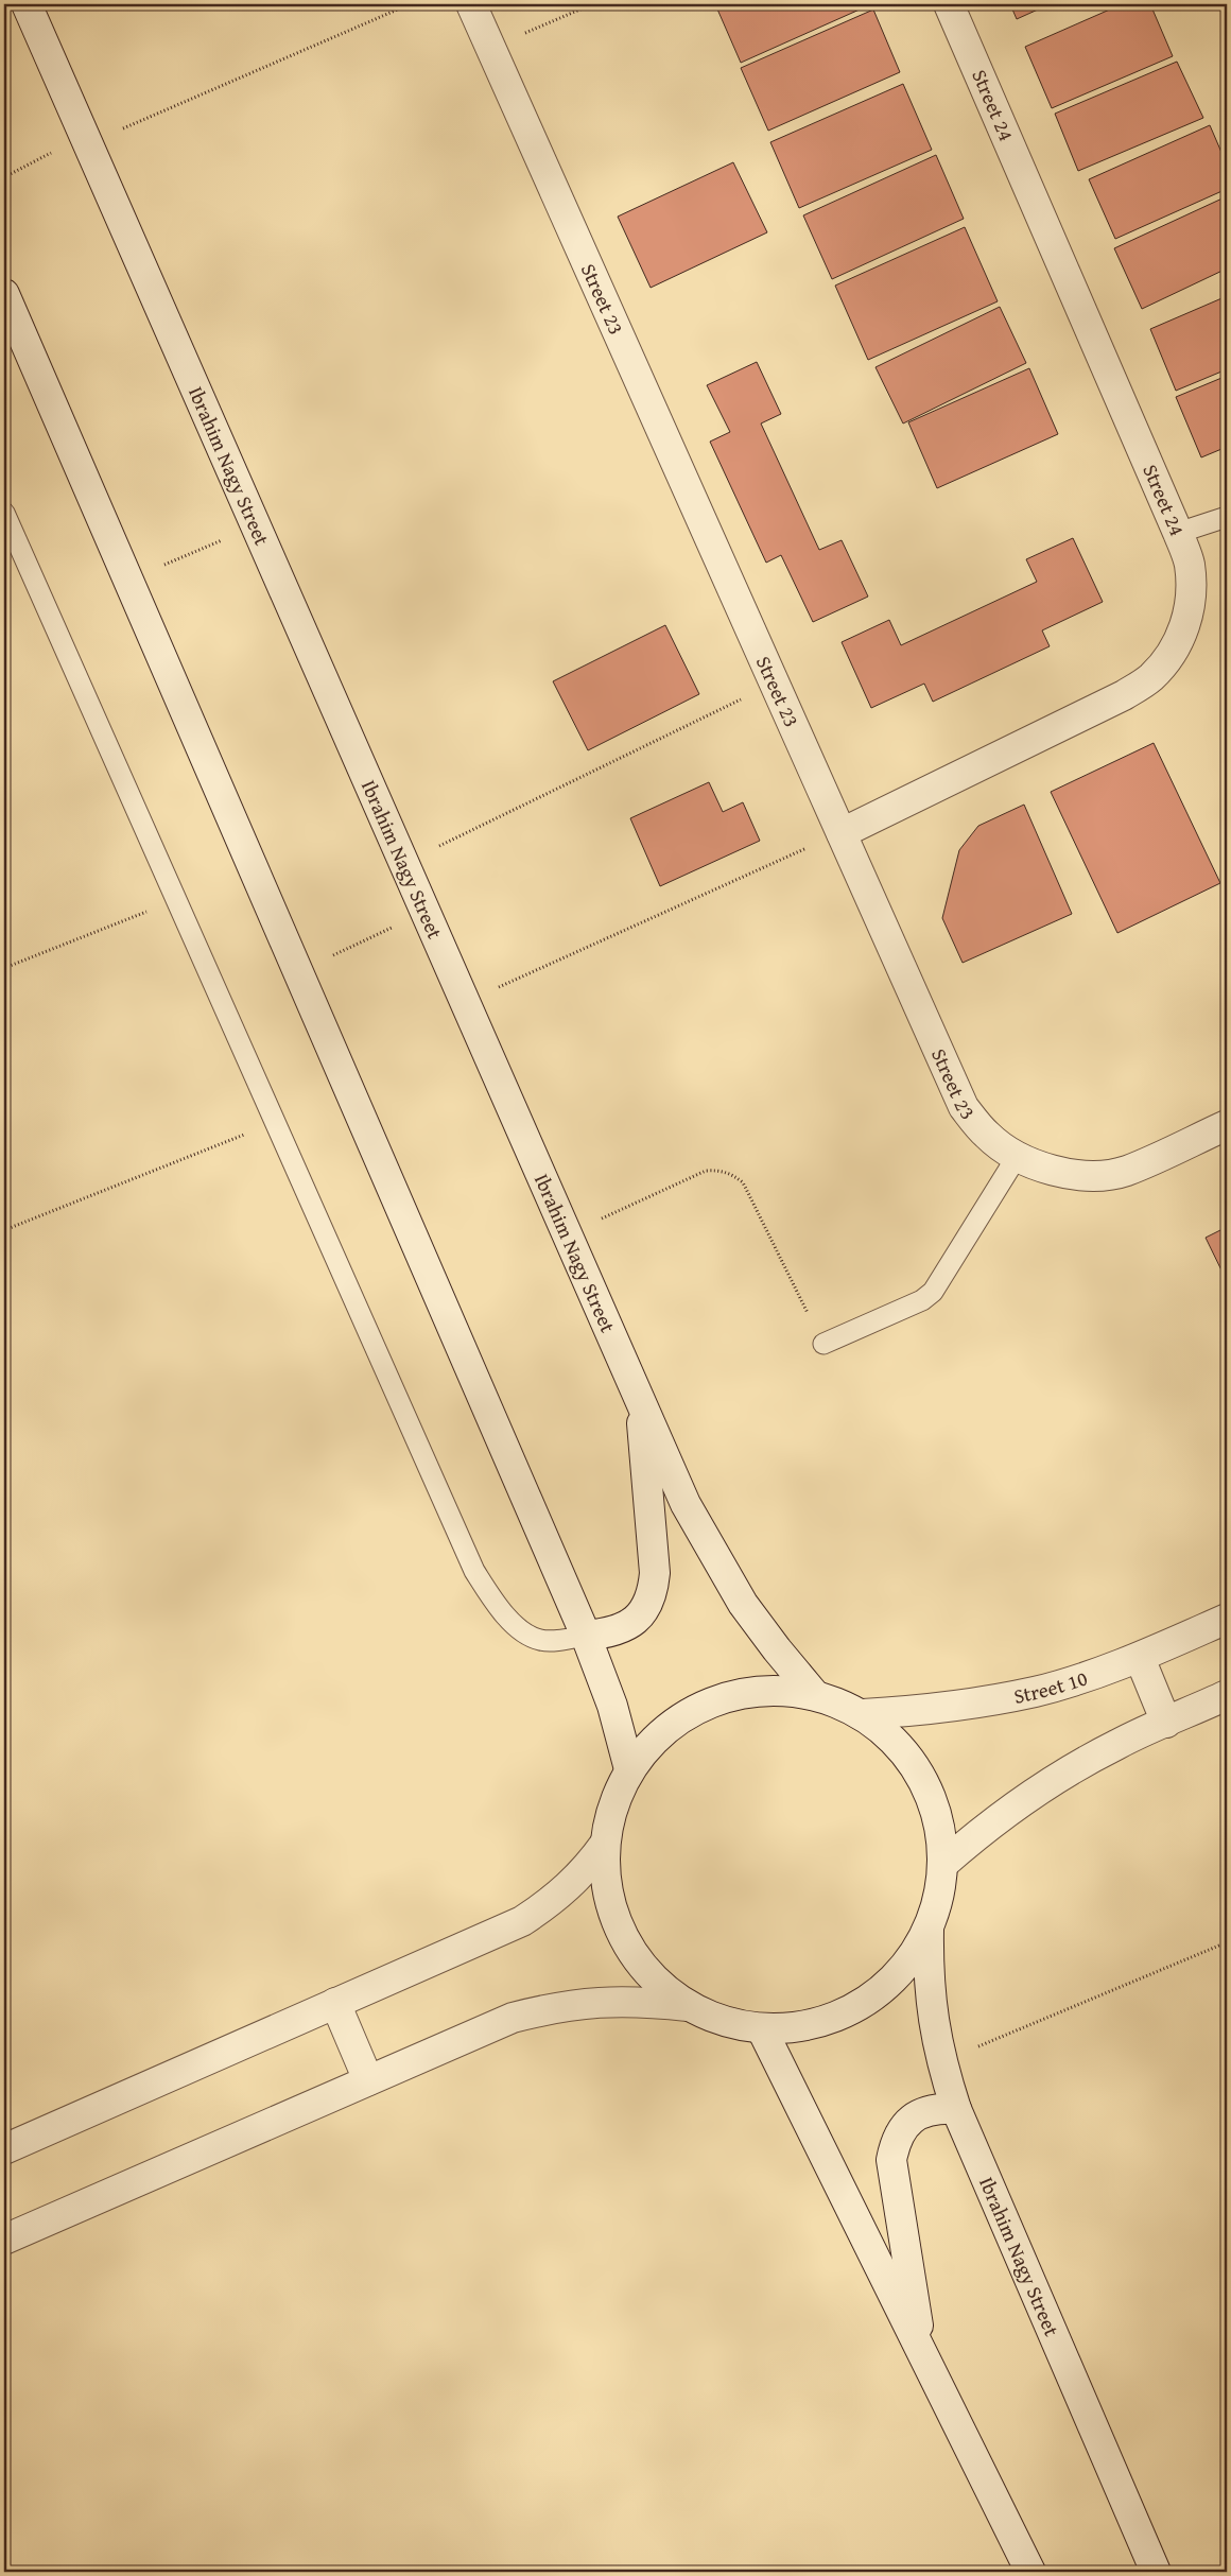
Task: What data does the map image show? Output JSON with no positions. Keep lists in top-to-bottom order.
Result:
{
  "streets": {
    "street": [
      "Street 24",
      "Street 23",
      "Ibrahim Nagy Street",
      "Street 10"
    ]
  },
  "crossings": [
    ["Street 24", "Street 23"]
  ]
}
